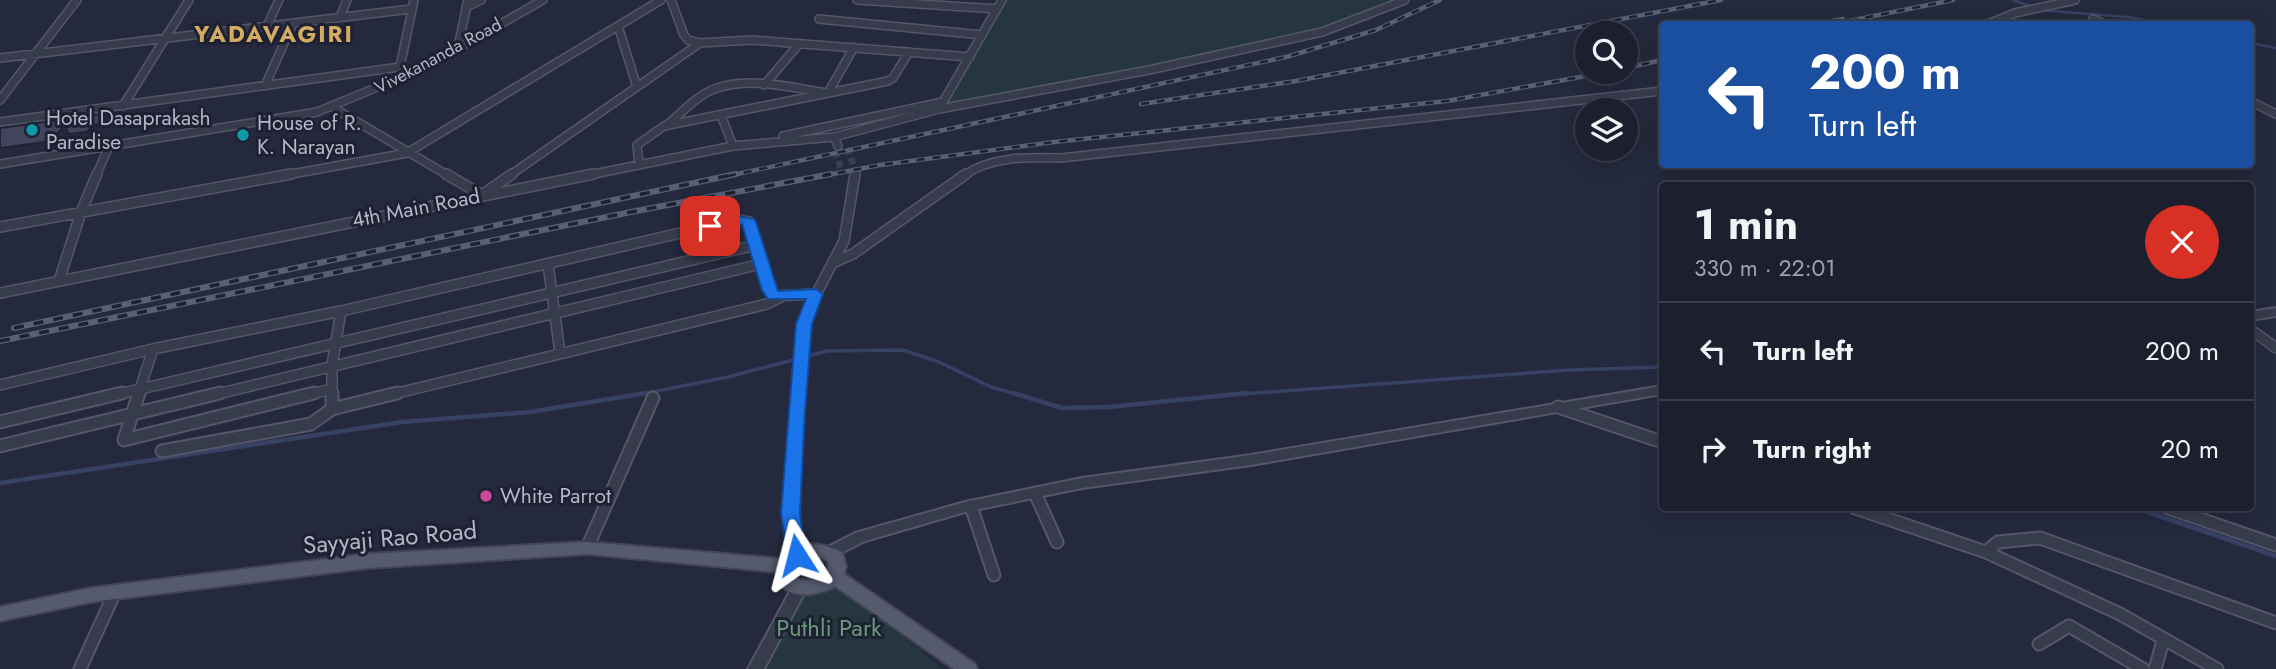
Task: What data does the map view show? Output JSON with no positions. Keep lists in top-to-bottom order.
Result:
{
  "streets": {
    "main road": ["Sayyaji Rao Road"],
    "street": ["Vivekananda Road", "4th Main Road"]
  },
  "districts": ["YADAVAGIRI"],
  "parks": ["Puthli Park"],
  "places": ["Hotel Dasaprakash Paradise", "House of R. K. Narayan", "White Parrot"],
  "page": {
    "turn": ["200 m", "Turn left"],
    "heading": ["1 min", "330 m · 22:01"],
    "list": [
      {
        "name": "Turn left",
        "value": "200 m"
      },
      {
        "name": "Turn right",
        "value": "20 m"
      }
    ]
  }
}
